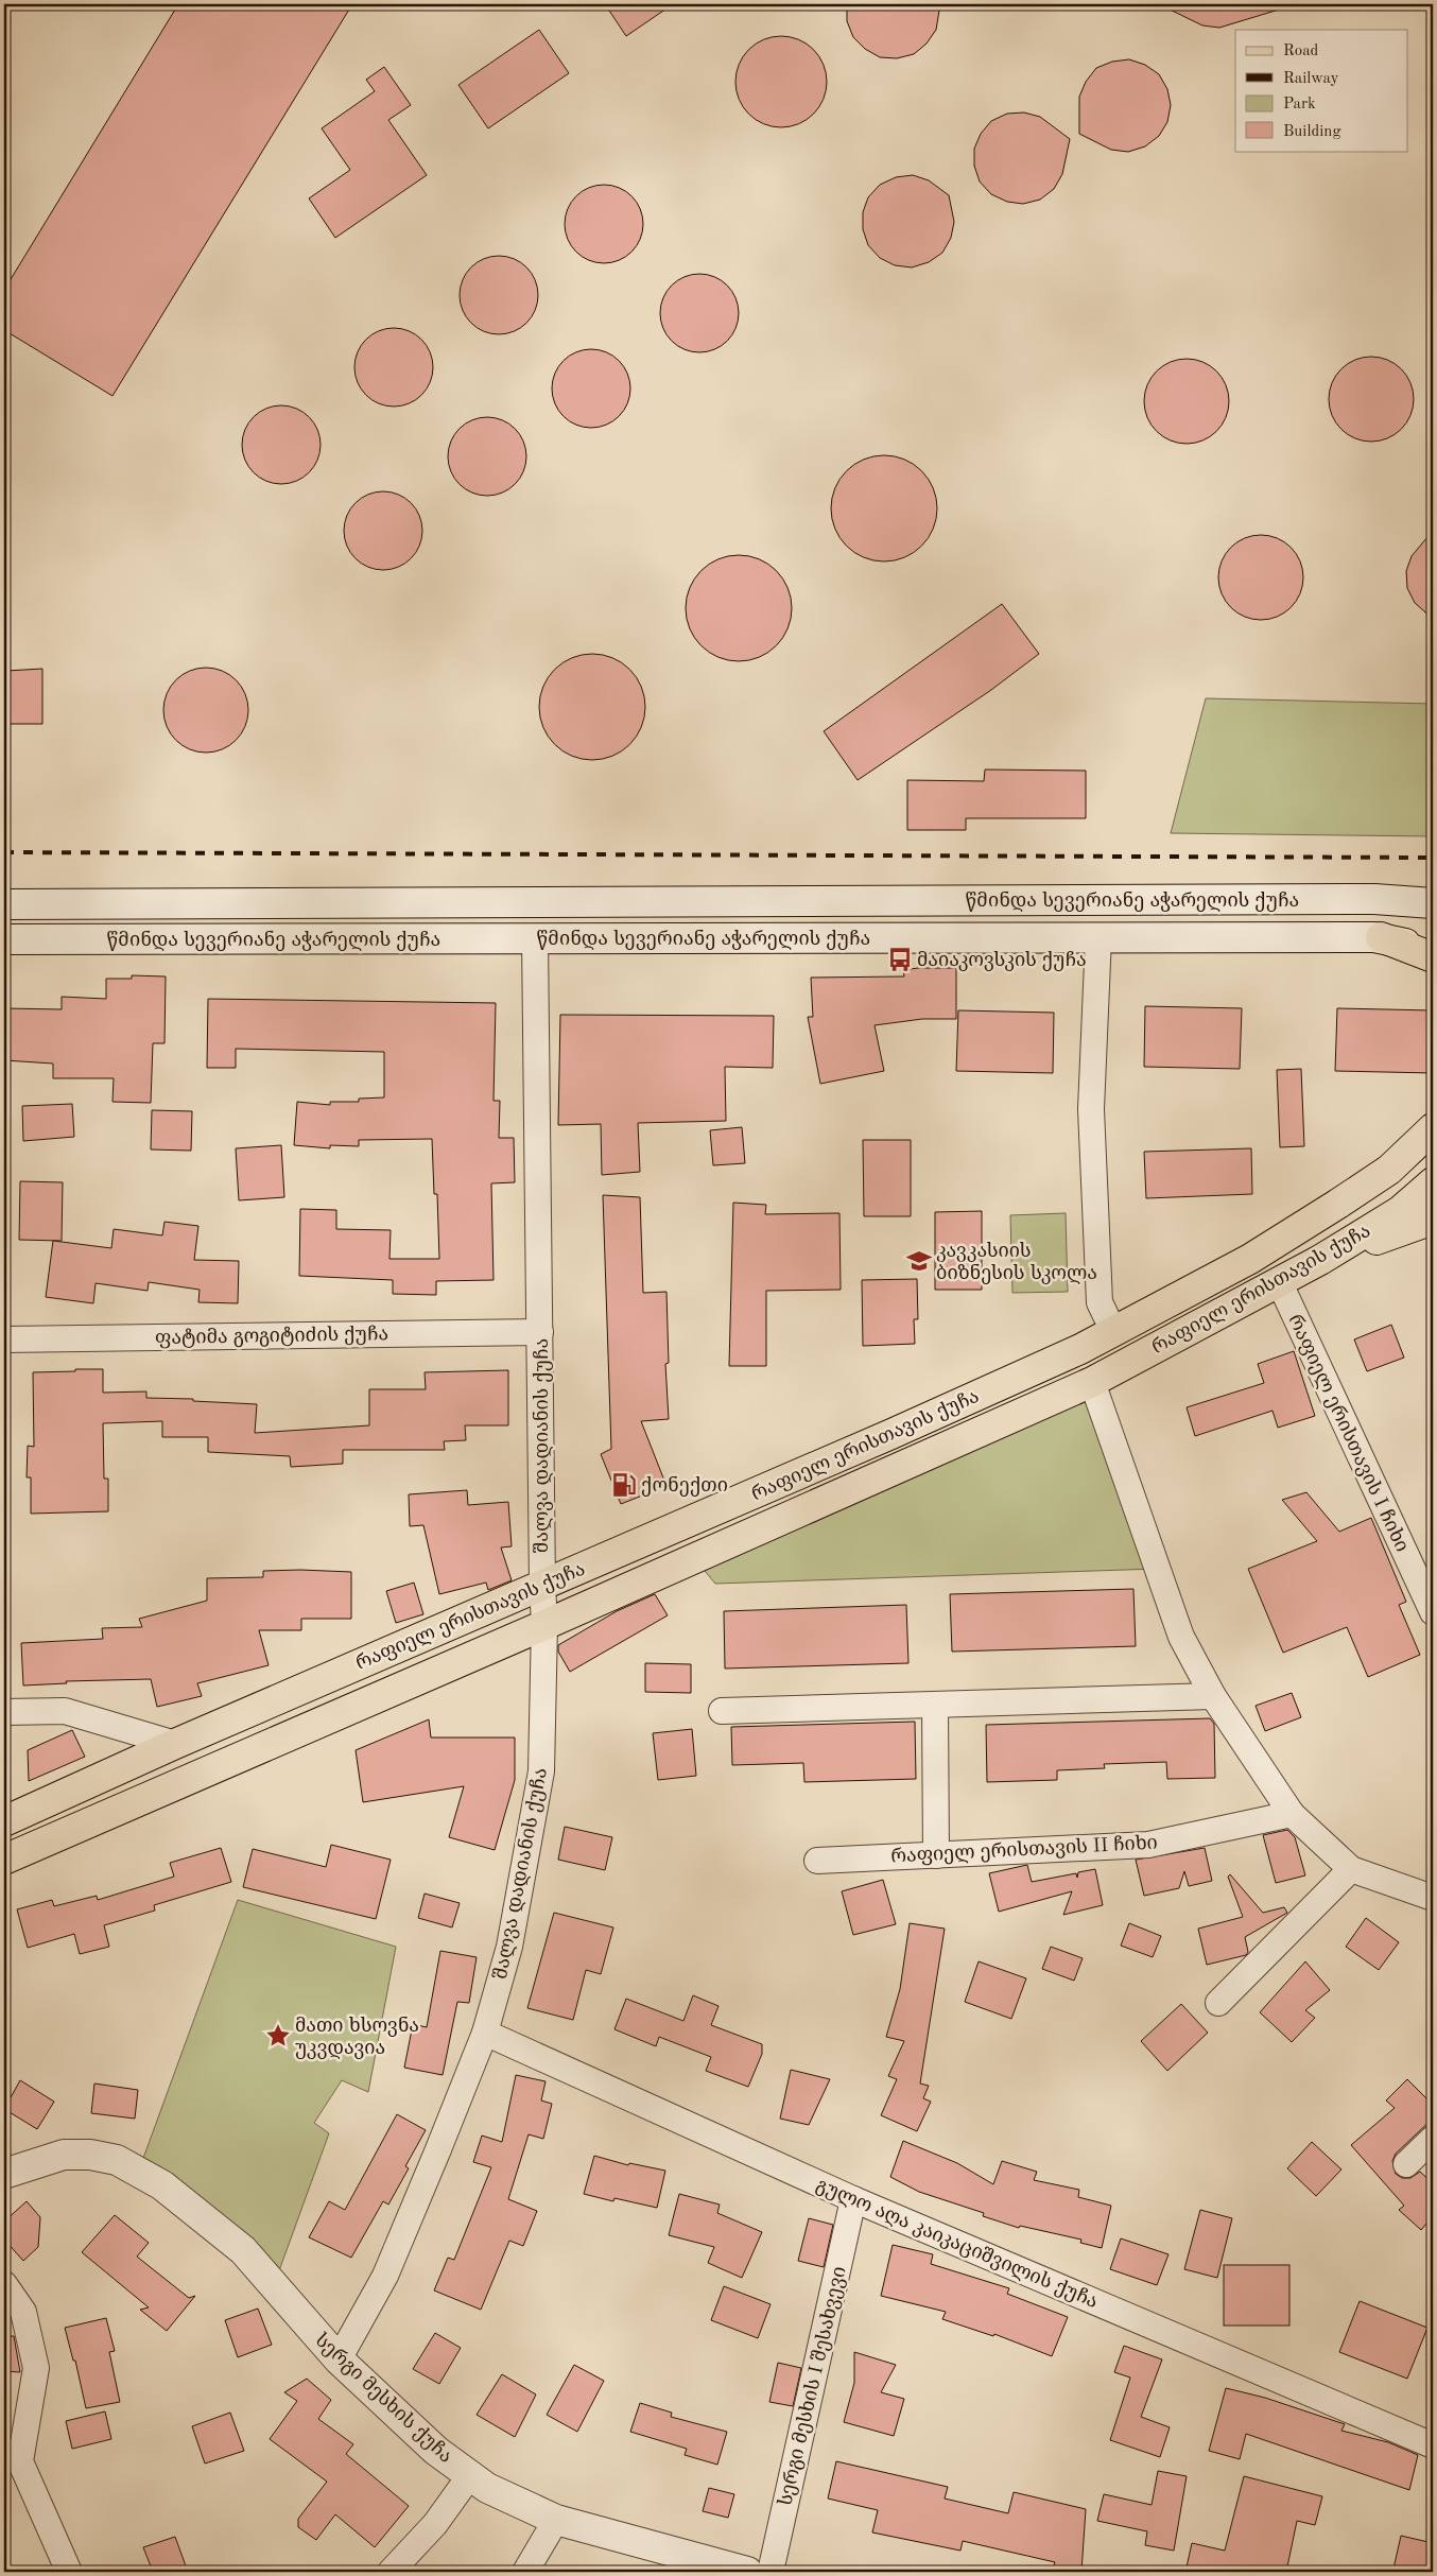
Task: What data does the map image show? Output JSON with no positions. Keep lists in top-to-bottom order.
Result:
{
  "streets": {
    "main road": ["წმინდა სევერიანე აჭარელის ქუჩა", "რაფიელ ერისთავის ქუჩა", "სერგი მესხის ქუჩა"],
    "street": [
      "ფატიმა გოგიტიძის ქუჩა",
      "რაფიელ ერისთავის I ჩიხი",
      "შალვა დადიანის ქუჩა",
      "რაფიელ ერისთავის II ჩიხი",
      "გულო აღა კაიკაციშვილის ქუჩა",
      "სერგი მესხის I შესახვევი"
    ]
  },
  "crossings": [
    ["წმინდა სევერიანე აჭარელის ქუჩა", "შალვა დადიანის ქუჩა"],
    ["რაფიელ ერისთავის ქუჩა", "რაფიელ ერისთავის I ჩიხი"],
    ["რაფიელ ერისთავის ქუჩა", "შალვა დადიანის ქუჩა"],
    ["ფატიმა გოგიტიძის ქუჩა", "შალვა დადიანის ქუჩა"],
    ["შალვა დადიანის ქუჩა", "გულო აღა კაიკაციშვილის ქუჩა"],
    ["შალვა დადიანის ქუჩა", "სერგი მესხის ქუჩა"],
    ["გულო აღა კაიკაციშვილის ქუჩა", "სერგი მესხის I შესახვევი"]
  ],
  "places": {
    "bus stop": ["მაიაკოვსკის ქუჩა"],
    "school or university": ["კავკასიის ბიზნესის სკოლა"],
    "fuel station": ["ქონექთი"],
    "place": ["მათი ხსოვნა უკვდავია"]
  },
  "legend": [
    "Road",
    "Railway",
    "Park",
    "Building"
  ]
}
